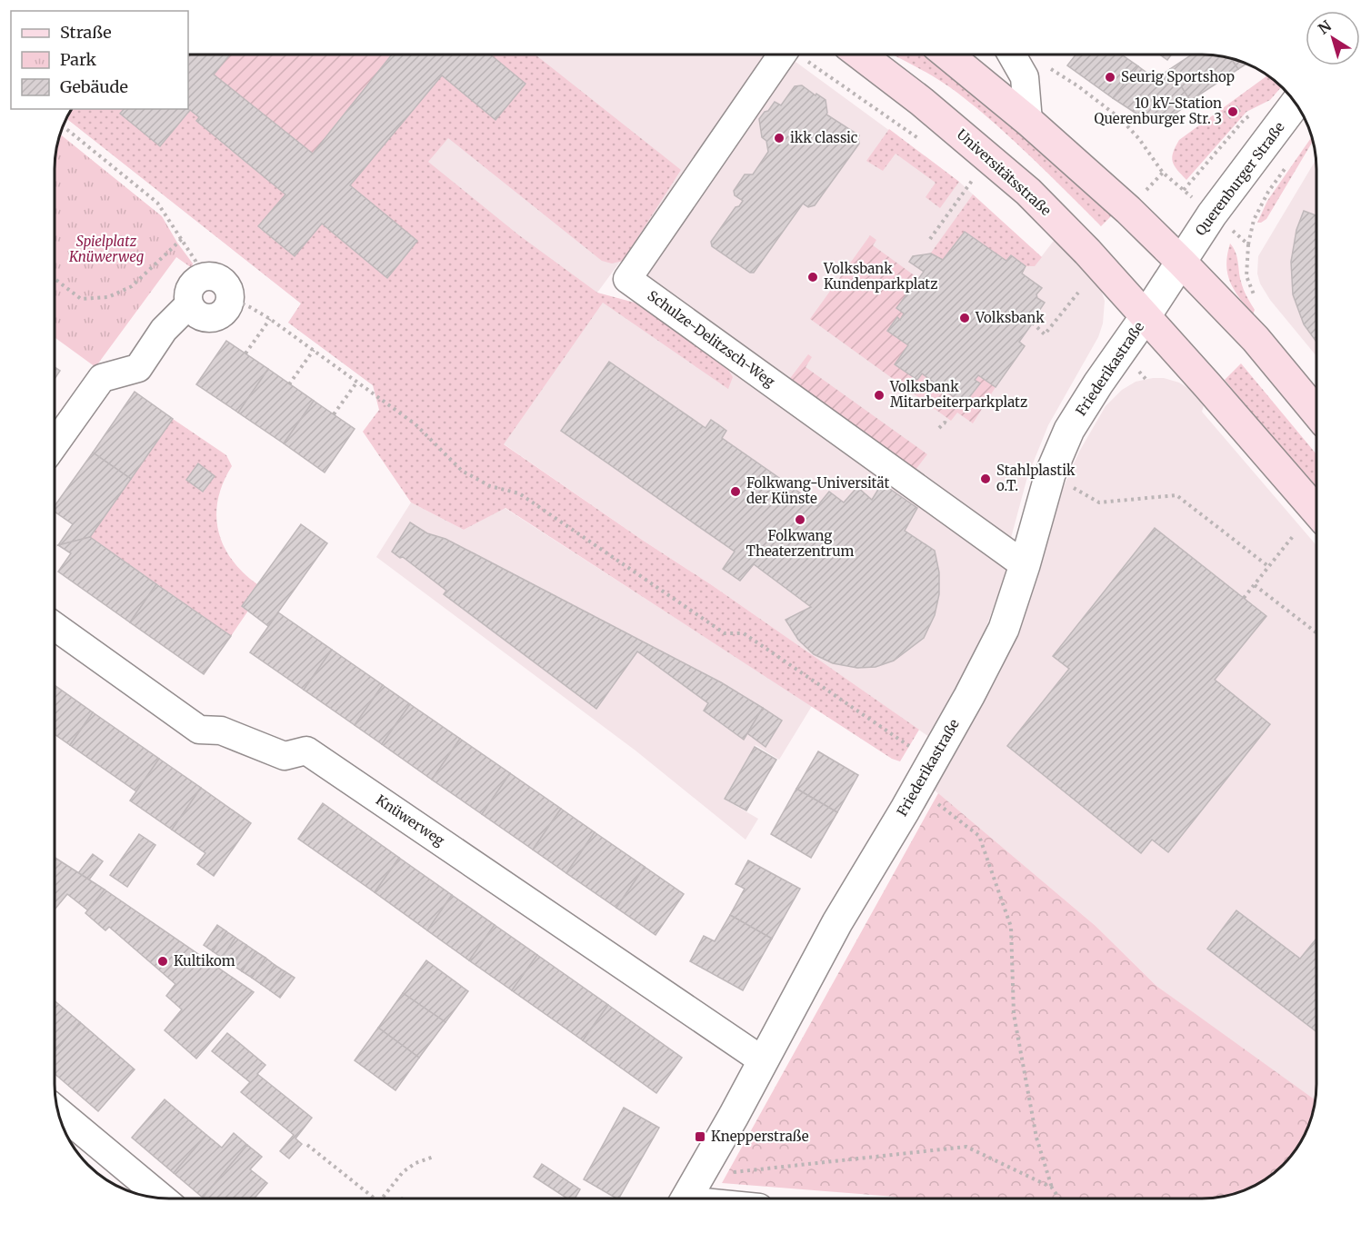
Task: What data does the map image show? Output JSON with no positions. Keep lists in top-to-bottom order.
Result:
{
  "streets": {
    "main road": ["Universitätsstraße"],
    "street": [
      "Querenburger Straße",
      "Schulze-Delitzsch-Weg",
      "Friederikastraße",
      "Knüwerweg"
    ]
  },
  "crossings": [
    ["Universitätsstraße", "Friederikastraße"],
    ["Schulze-Delitzsch-Weg", "Friederikastraße"],
    ["Friederikastraße", "Knüwerweg"]
  ],
  "parks": ["Spielplatz Knüwerweg"],
  "places": {
    "other": [
      "Seurig Sportshop",
      "10 kV-Station Querenburger Str. 3",
      "ikk classic",
      "Volksbank Kundenparkplatz",
      "Volksbank",
      "Volksbank Mitarbeiterparkplatz",
      "Stahlplastik o.T.",
      "Folkwang-Universität der Künste",
      "Folkwang Theaterzentrum",
      "Kultikom"
    ],
    "transit": ["Knepperstraße"]
  },
  "legend": ["Straße", "Park", "Gebäude"],
  "north": "top left"
}
